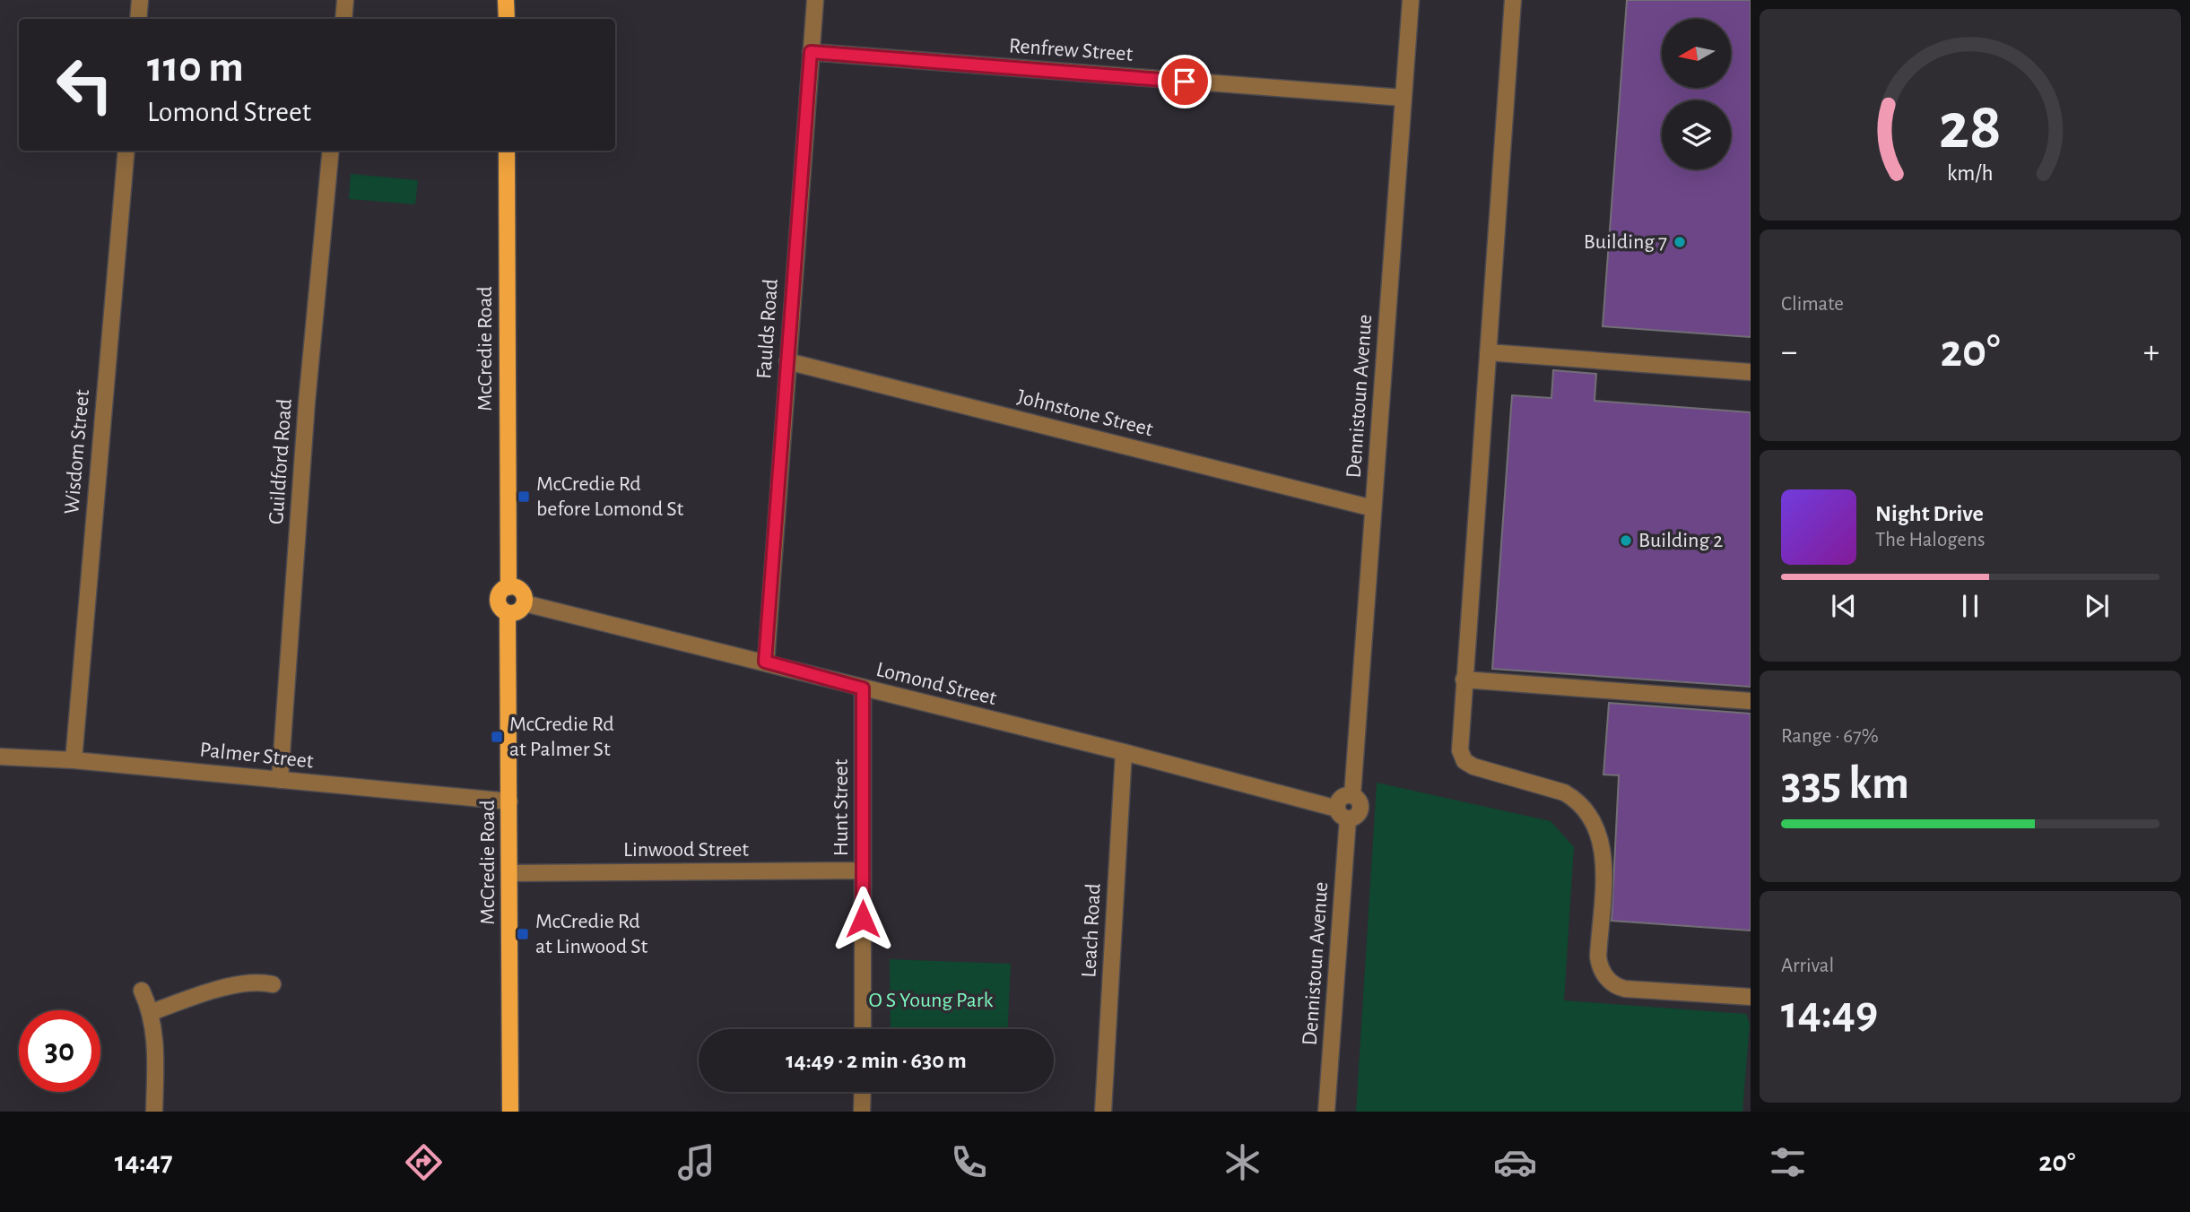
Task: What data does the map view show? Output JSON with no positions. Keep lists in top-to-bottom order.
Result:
{
  "streets": {
    "main road": ["McCredie Road"],
    "street": [
      "Renfrew Street",
      "Faulds Road",
      "Dennistoun Avenue",
      "Johnstone Street",
      "Wisdom Street",
      "Guildford Road",
      "Lomond Street",
      "Palmer Street",
      "Hunt Street",
      "Linwood Street",
      "Leach Road"
    ]
  },
  "crossings": [
    ["Renfrew Street", "Faulds Road"],
    ["Renfrew Street", "Dennistoun Avenue"],
    ["Faulds Road", "Johnstone Street"],
    ["Faulds Road", "Lomond Street"],
    ["McCredie Road", "Lomond Street"],
    ["McCredie Road", "Palmer Street"],
    ["McCredie Road", "Linwood Street"],
    ["Dennistoun Avenue", "Johnstone Street"],
    ["Dennistoun Avenue", "Lomond Street"],
    ["Wisdom Street", "Palmer Street"],
    ["Guildford Road", "Palmer Street"],
    ["Lomond Street", "Hunt Street"],
    ["Lomond Street", "Leach Road"],
    ["Hunt Street", "Linwood Street"]
  ],
  "parks": ["O S Young Park"],
  "places": {
    "other": ["Building 7", "Building 2"],
    "transit": ["McCredie Rd before Lomond St", "McCredie Rd at Palmer St", "McCredie Rd at Linwood St"]
  },
  "north": "left",
  "page": {
    "turn": ["110 m", "Lomond Street"],
    "tile": [
      "Climate",
      ["Range · 67%", "335 km"],
      ["Arrival", "14:49"]
    ],
    "heat": ["−", "20°", "+"],
    "song": ["Night Drive", "The Halogens"],
    "limit": "30",
    "trip": "14:49 · 2 min · 630 m",
    "tabs": ["14:47", "20°"],
    "gauge": ["28", "km/h"]
  }
}
